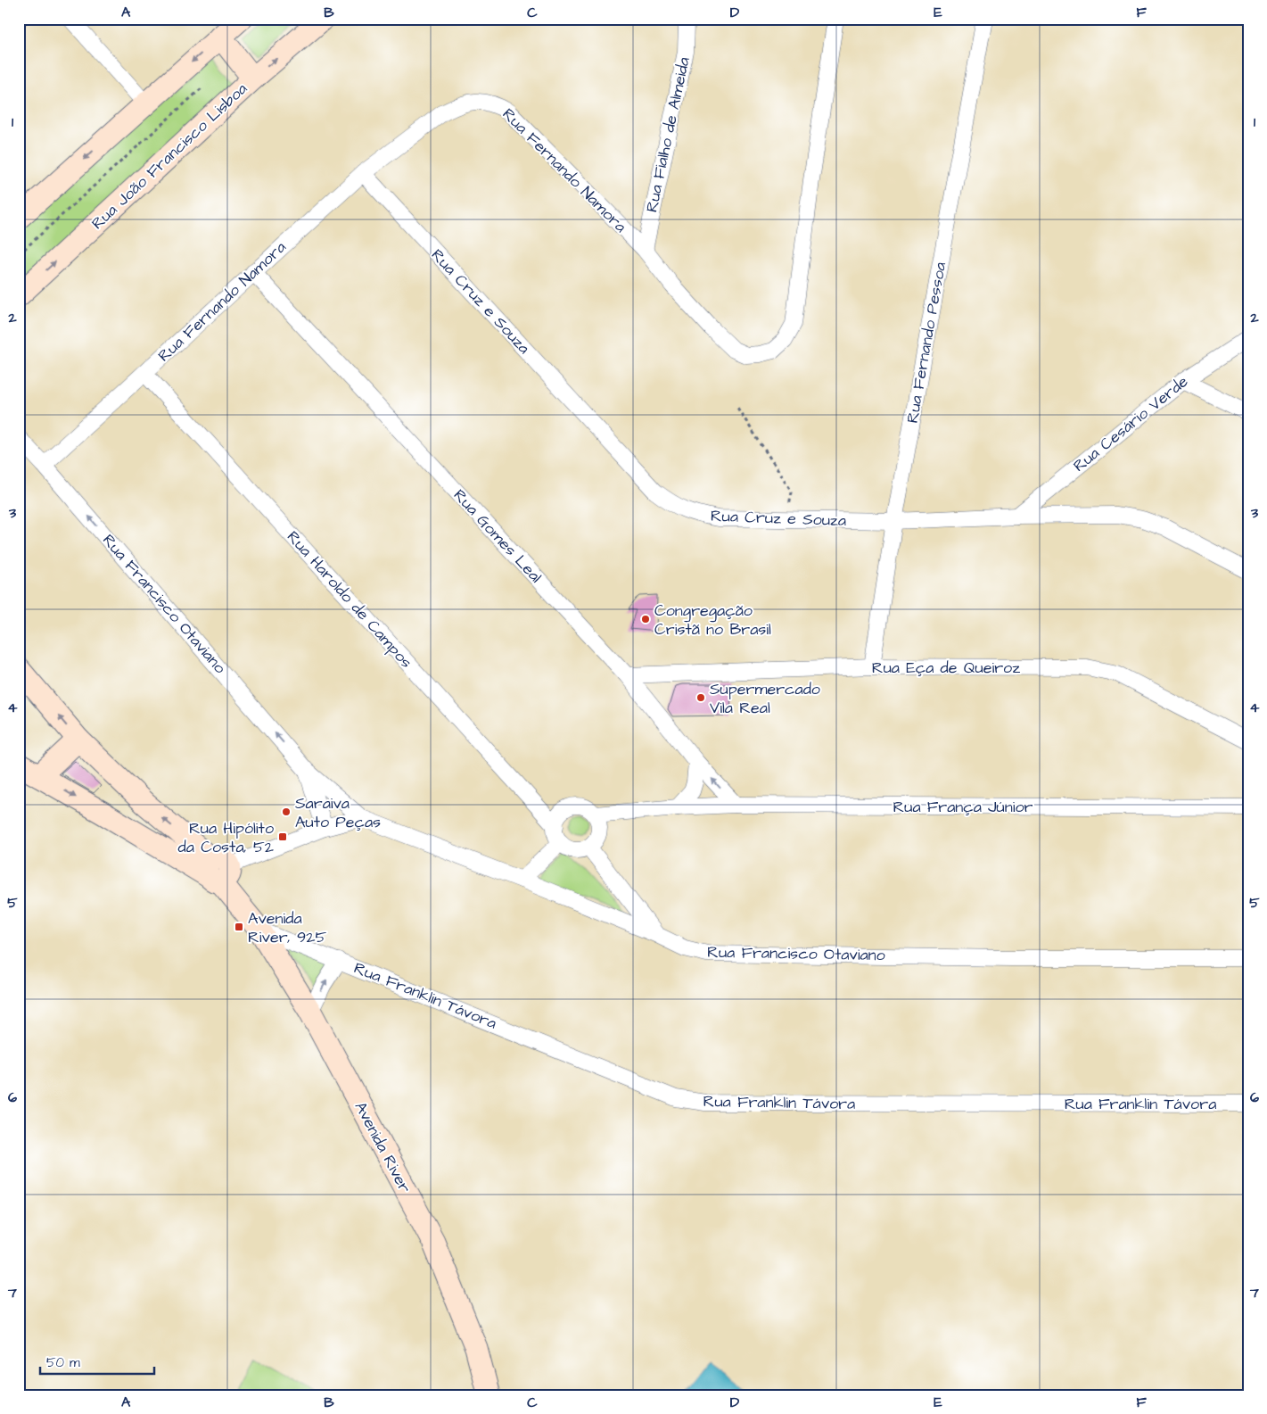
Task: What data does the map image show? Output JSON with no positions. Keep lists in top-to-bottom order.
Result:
{
  "streets": {
    "street": [
      "Rua Fialho de Almeida",
      "Rua João Francisco Lisboa",
      "Rua Fernando Namora",
      "Rua Cruz e Souza",
      "Rua Fernando Pessoa",
      "Rua Cesário Verde",
      "Rua Gomes Leal",
      "Rua Haroldo de Campos",
      "Rua Francisco Otaviano",
      "Rua Eça de Queiroz",
      "Rua França Júnior",
      "Rua Franklin Távora",
      "Avenida River"
    ]
  },
  "crossings": [
    ["Rua Fialho de Almeida", "Rua Fernando Namora"],
    ["Rua Fernando Namora", "Rua Cruz e Souza"],
    ["Rua Fernando Namora", "Rua Gomes Leal"],
    ["Rua Fernando Namora", "Rua Haroldo de Campos"],
    ["Rua Fernando Namora", "Rua Francisco Otaviano"],
    ["Rua Cruz e Souza", "Rua Fernando Pessoa"],
    ["Rua Cruz e Souza", "Rua Cesário Verde"],
    ["Rua Fernando Pessoa", "Rua Eça de Queiroz"],
    ["Rua Gomes Leal", "Rua Eça de Queiroz"],
    ["Rua Gomes Leal", "Rua França Júnior"],
    ["Rua Haroldo de Campos", "Rua França Júnior"],
    ["Rua Franklin Távora", "Avenida River"]
  ],
  "places": {
    "other": ["Congregação Cristã no Brasil", "Supermercado Vila Real", "Saraiva Auto Peças"],
    "transit": ["Rua Hipólito da Costa, 52", "Avenida River, 925"]
  },
  "scale_bar": "50 m",
  "grid": {
    "columns": [
      "A",
      "B",
      "C",
      "D",
      "E",
      "F"
    ],
    "rows": [
      "1",
      "2",
      "3",
      "4",
      "5",
      "6",
      "7"
    ]
  }
}
